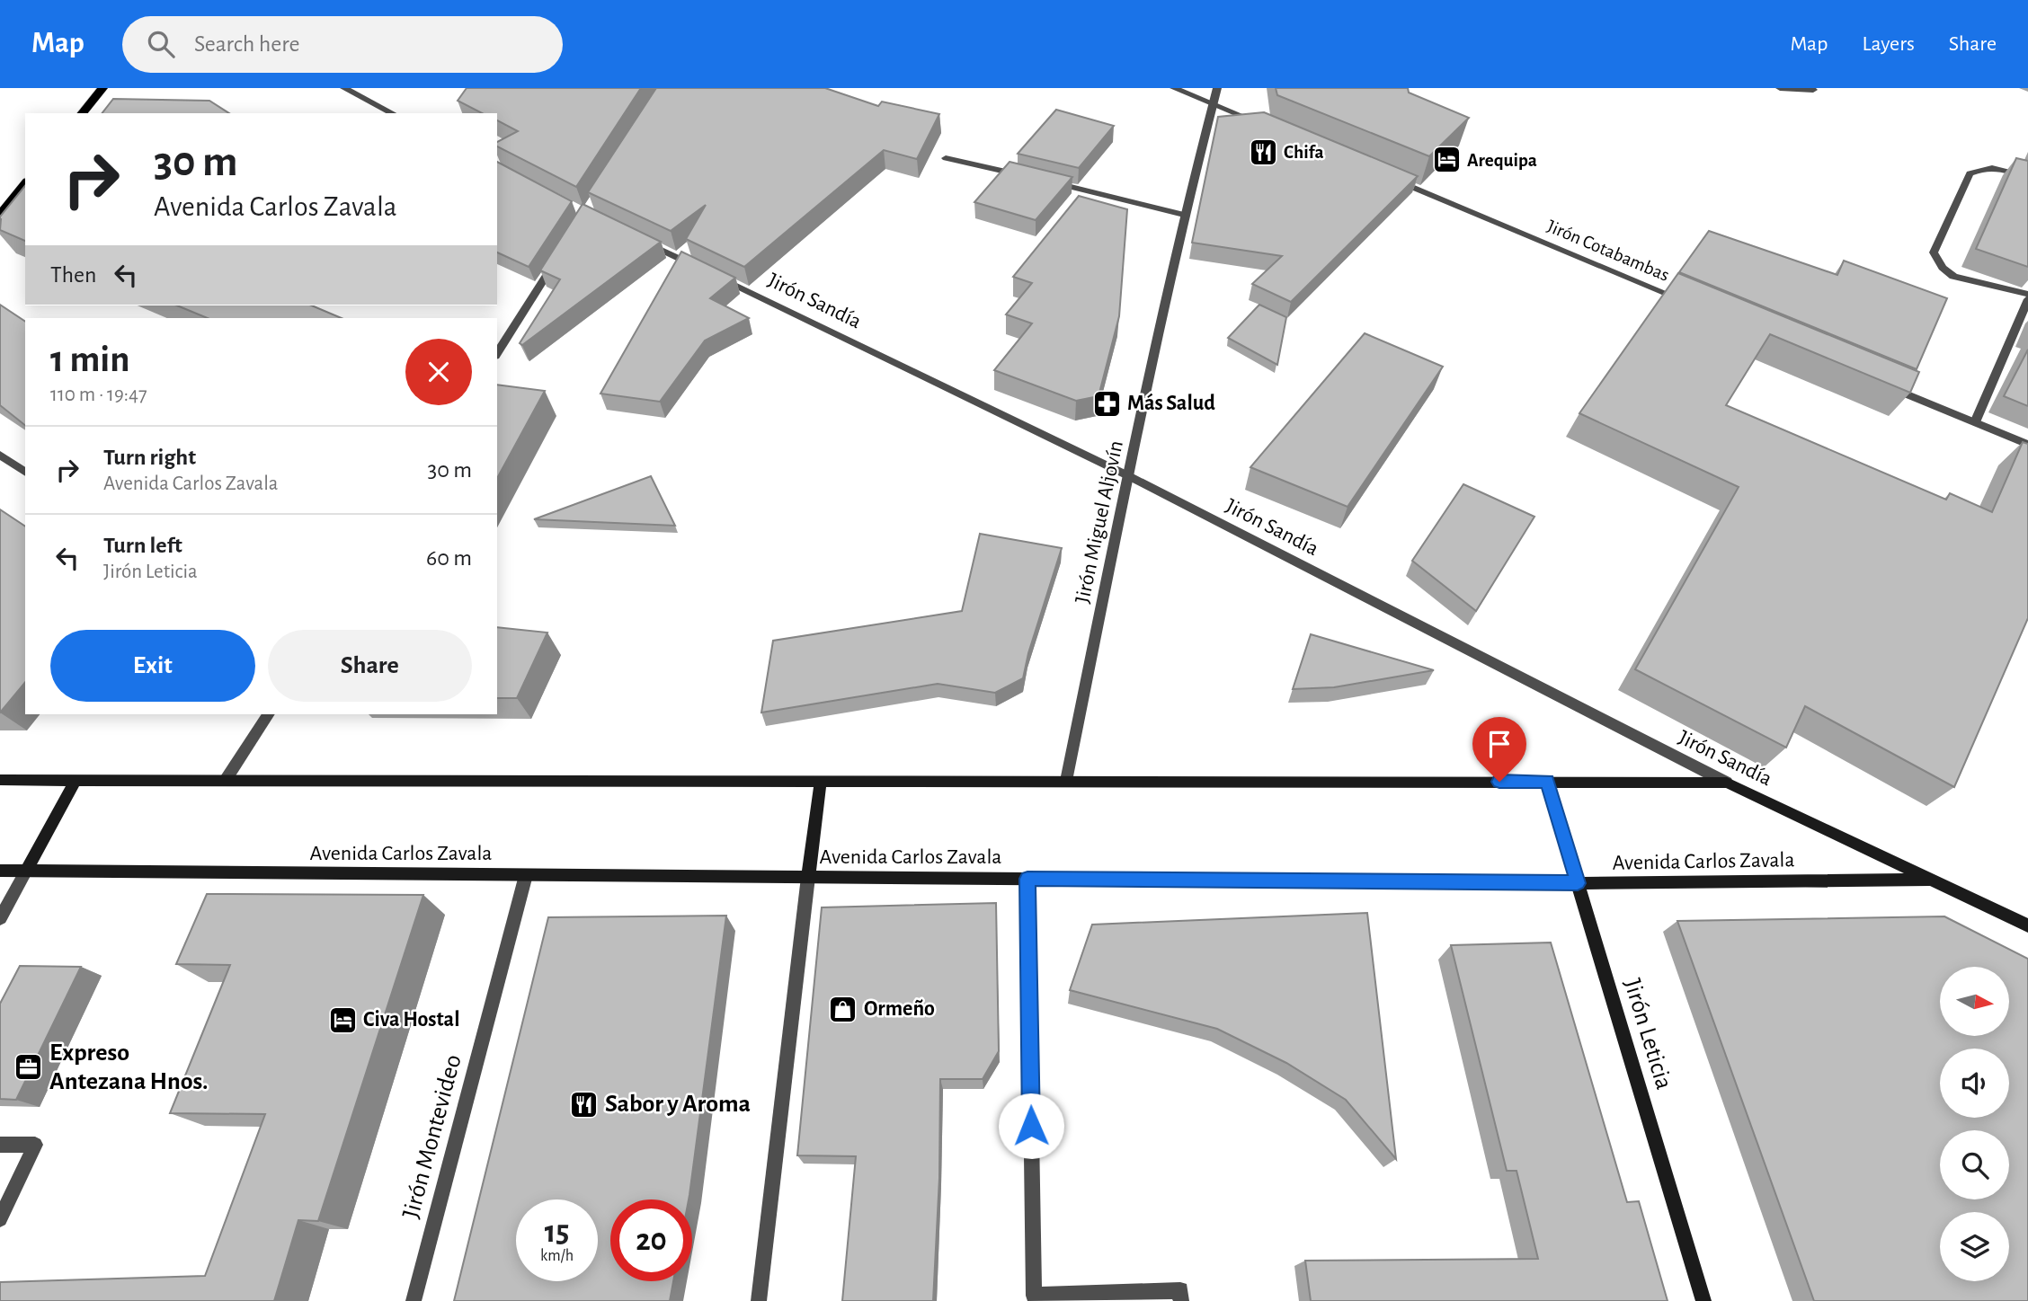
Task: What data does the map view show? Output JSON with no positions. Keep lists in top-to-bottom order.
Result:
{
  "streets": {
    "main road": ["Jirón Sandía", "Avenida Carlos Zavala", "Jirón Leticia"],
    "street": ["Jirón Cotabambas", "Jirón Miguel Aljovín", "Jirón Montevideo"]
  },
  "crossings": [
    ["Jirón Sandía", "Jirón Miguel Aljovín"],
    ["Jirón Sandía", "Avenida Carlos Zavala"],
    ["Avenida Carlos Zavala", "Jirón Leticia"],
    ["Avenida Carlos Zavala", "Jirón Montevideo"]
  ],
  "places": {
    "restaurant": ["Chifa", "Sabor y Aroma"],
    "hotel": ["Arequipa", "Civa Hostal"],
    "pharmacy": ["Más Salud"],
    "shop": ["Ormeño"],
    "office": ["Expreso Antezana Hnos."]
  },
  "north": "right",
  "page": {
    "header": "Map",
    "search": "Search here",
    "nav": ["Map", "Layers", "Share"],
    "turn": ["30 m", "Avenida Carlos Zavala"],
    "then": "Then",
    "heading": ["1 min", "110 m · 19:47"],
    "list": [
      {
        "name": "Turn right",
        "note": "Avenida Carlos Zavala",
        "value": "30 m"
      },
      {
        "name": "Turn left",
        "note": "Jirón Leticia",
        "value": "60 m"
      }
    ],
    "buttons": ["Exit", "Share"],
    "speed": "15 km/h",
    "limit": "20"
  }
}
